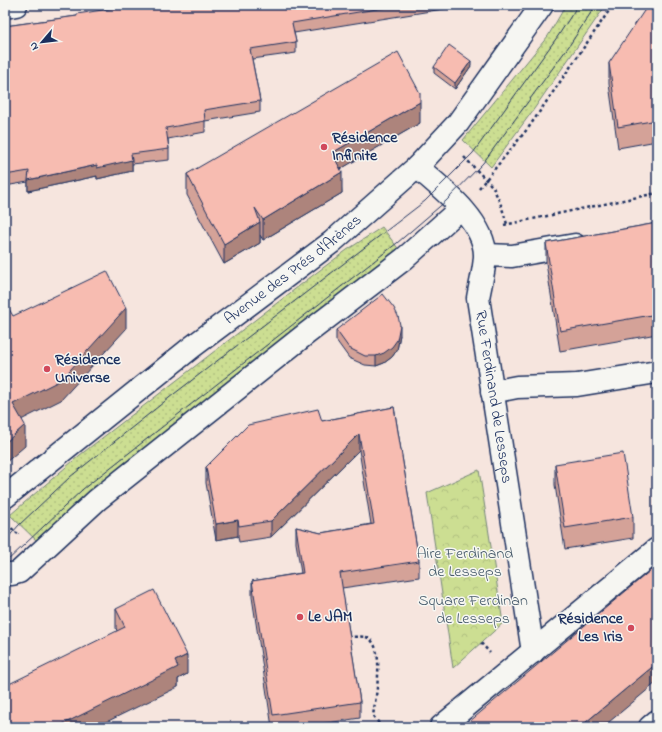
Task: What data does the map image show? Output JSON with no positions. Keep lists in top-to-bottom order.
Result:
{
  "streets": {
    "street": ["Avenue des Prés d'Arènes", "Rue Ferdinand de Lesseps"]
  },
  "crossings": [
    ["Avenue des Prés d'Arènes", "Rue Ferdinand de Lesseps"]
  ],
  "parks": ["Aire Ferdinand de Lesseps", "Square Ferdinan de Lesseps"],
  "places": [
    "Résidence Infinite",
    "Résidence Universe",
    "Le JAM",
    "Résidence Les Iris"
  ],
  "north": "bottom left"
}
